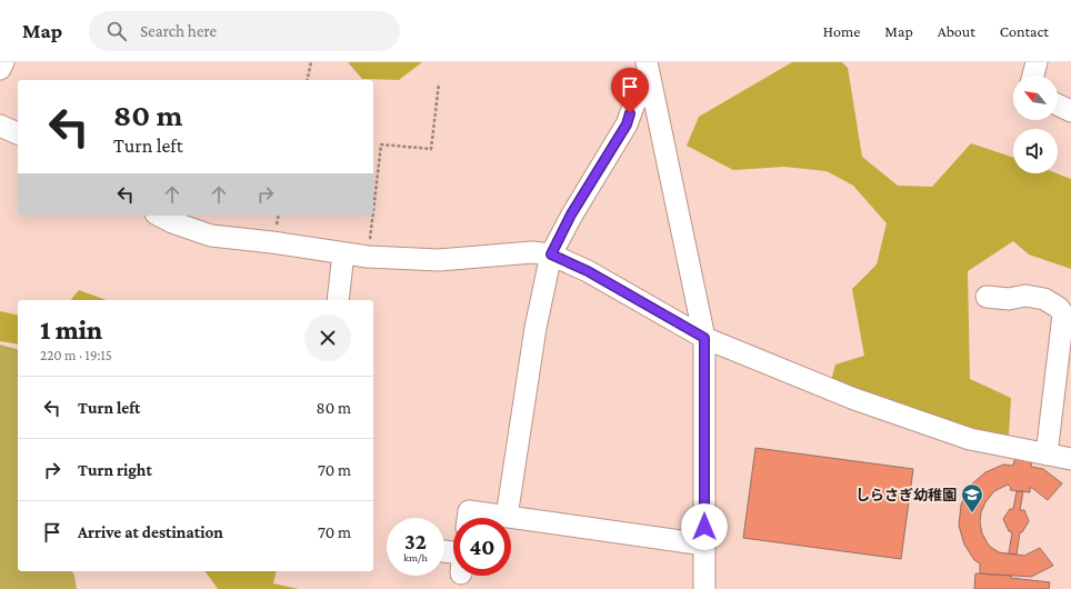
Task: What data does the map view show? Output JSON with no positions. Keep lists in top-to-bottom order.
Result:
{
  "places": {
    "school or university": ["しらさぎ幼稚園"]
  },
  "north": "top left",
  "page": {
    "header": "Map",
    "search": "Search here",
    "nav": [
      "Home",
      "Map",
      "About",
      "Contact"
    ],
    "turn": ["80 m", "Turn left"],
    "heading": ["1 min", "220 m · 19:15"],
    "list": [
      {
        "name": "Turn left",
        "value": "80 m"
      },
      {
        "name": "Turn right",
        "value": "70 m"
      },
      {
        "name": "Arrive at destination",
        "value": "70 m"
      }
    ],
    "speed": "32 km/h",
    "limit": "40"
  }
}
